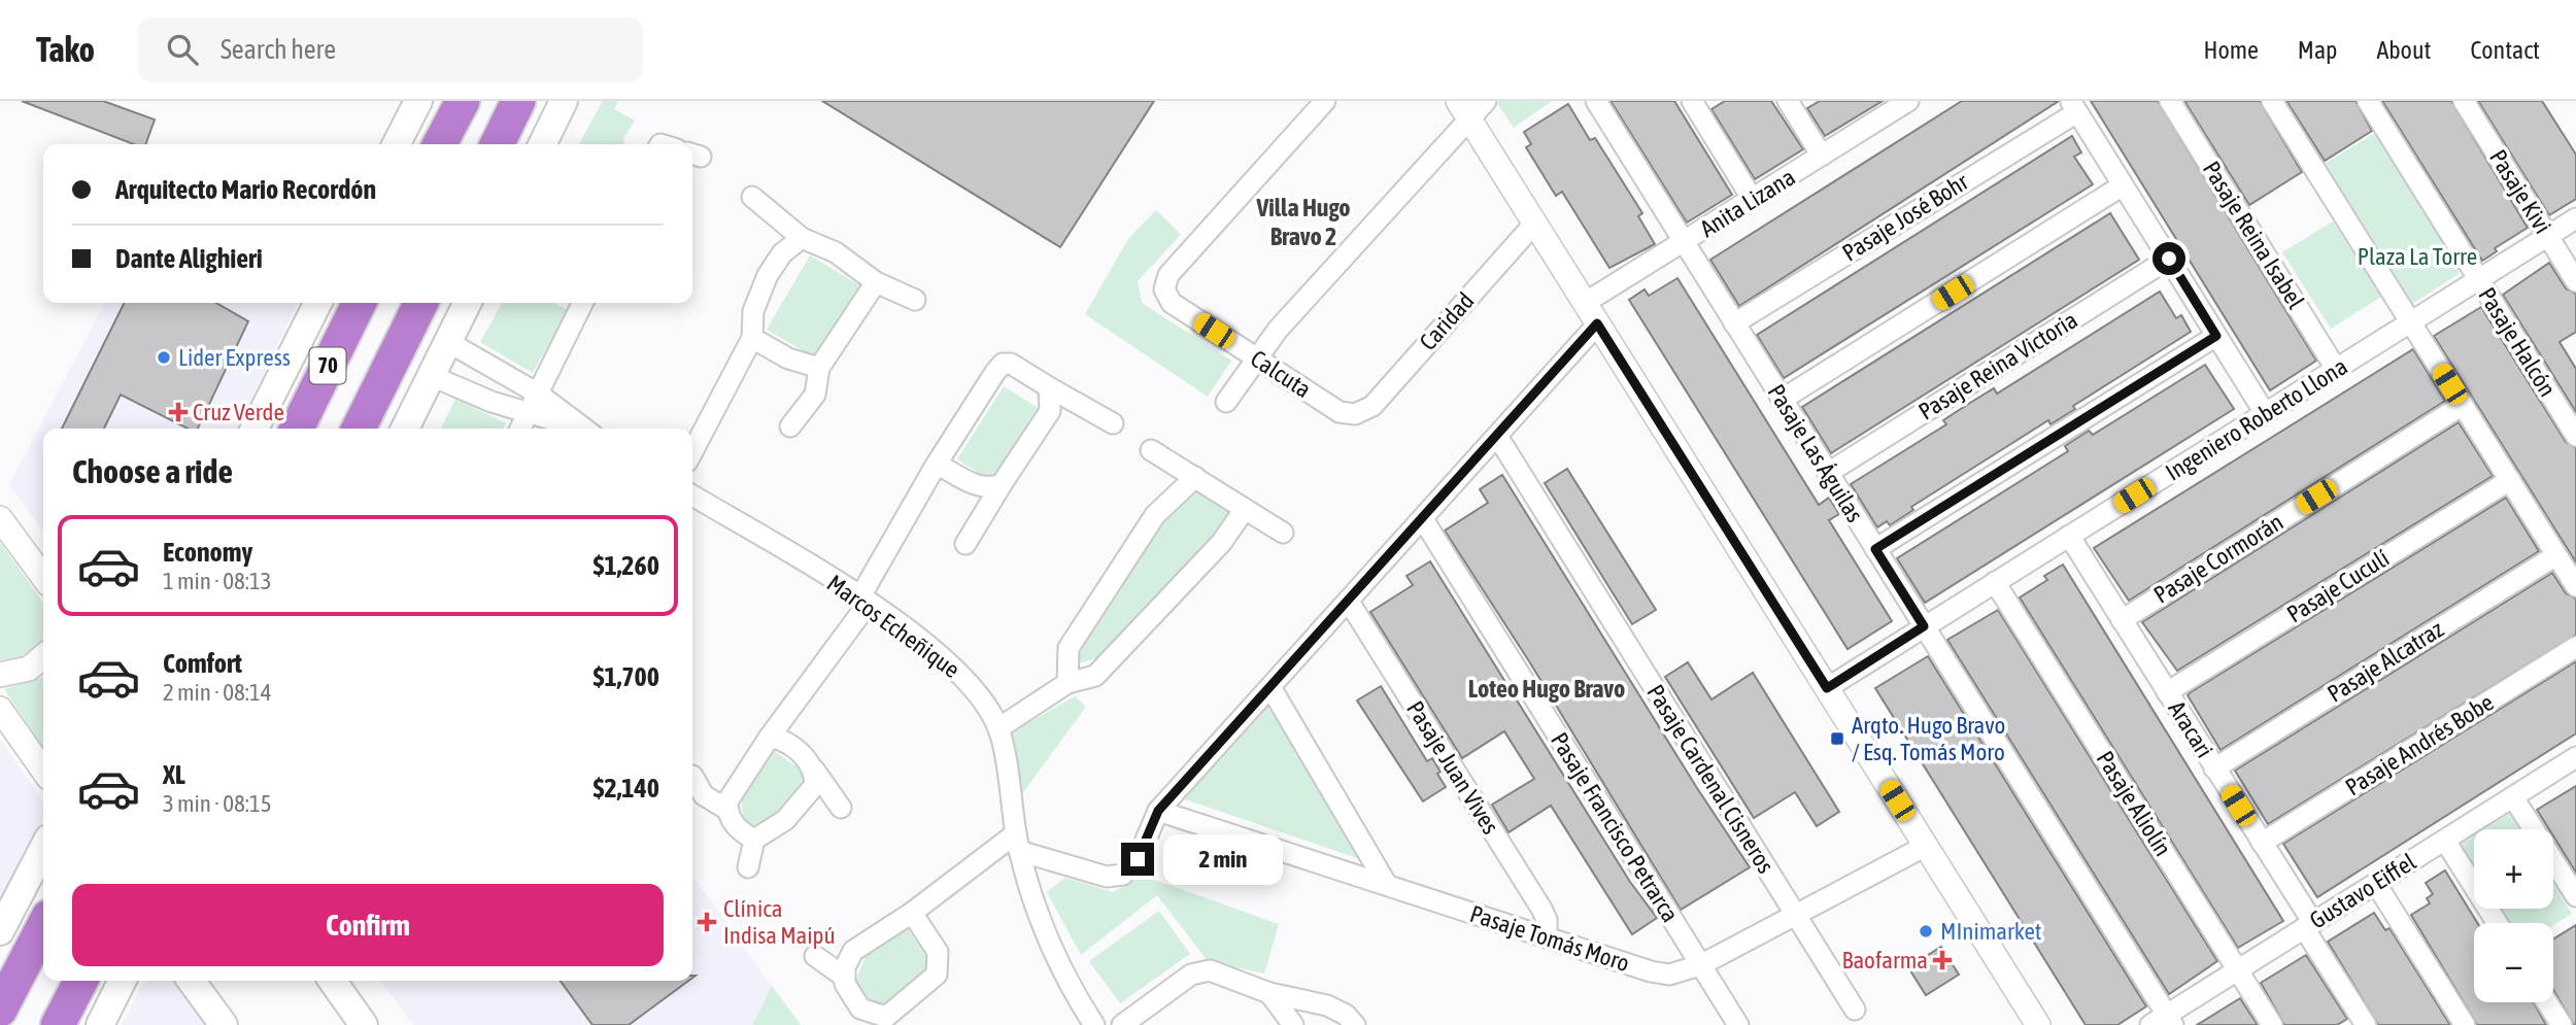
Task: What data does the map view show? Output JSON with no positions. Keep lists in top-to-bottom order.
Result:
{
  "streets": {
    "highway": ["70"],
    "street": [
      "Pasaje Kivi",
      "Anita Lizana",
      "Pasaje José Bohr",
      "Pasaje Reina Isabel",
      "Caridad",
      "Pasaje Halcón",
      "Pasaje Reina Victoria",
      "Calcuta",
      "Ingeniero Roberto Llona",
      "Pasaje Las Águilas",
      "Pasaje Cormorán",
      "Pasaje Cuculí",
      "Marcos Echeñique",
      "Pasaje Alcatraz",
      "Aracari",
      "Pasaje Andrés Bobe",
      "Pasaje Juan Vives",
      "Pasaje Cardenal Cisneros",
      "Pasaje Aliolín",
      "Pasaje Francisco Petrarca",
      "Gustavo Eiffel",
      "Pasaje Tomás Moro"
    ]
  },
  "crossings": [
    ["Pasaje Kivi", "Ingeniero Roberto Llona"],
    ["Anita Lizana", "Pasaje Las Águilas"],
    ["Anita Lizana", "Pasaje Juan Vives"],
    ["Anita Lizana", "Pasaje Cardenal Cisneros"],
    ["Anita Lizana", "Pasaje Francisco Petrarca"],
    ["Anita Lizana", "Pasaje Tomás Moro"],
    ["Pasaje José Bohr", "Pasaje Las Águilas"],
    ["Pasaje Reina Isabel", "Ingeniero Roberto Llona"],
    ["Caridad", "Calcuta"],
    ["Pasaje Halcón", "Ingeniero Roberto Llona"],
    ["Pasaje Reina Victoria", "Pasaje Las Águilas"],
    ["Ingeniero Roberto Llona", "Pasaje Las Águilas"],
    ["Ingeniero Roberto Llona", "Aracari"],
    ["Ingeniero Roberto Llona", "Pasaje Aliolín"],
    ["Pasaje Las Águilas", "Gustavo Eiffel"],
    ["Pasaje Cormorán", "Aracari"],
    ["Pasaje Cuculí", "Aracari"],
    ["Pasaje Alcatraz", "Aracari"],
    ["Aracari", "Pasaje Andrés Bobe"],
    ["Aracari", "Gustavo Eiffel"],
    ["Pasaje Juan Vives", "Pasaje Tomás Moro"],
    ["Pasaje Cardenal Cisneros", "Pasaje Tomás Moro"],
    ["Pasaje Aliolín", "Gustavo Eiffel"],
    ["Pasaje Francisco Petrarca", "Pasaje Tomás Moro"]
  ],
  "districts": ["Villa Hugo Bravo 2", "Loteo Hugo Bravo"],
  "parks": ["Plaza La Torre"],
  "places": {
    "other": ["Lider Express", "MInimarket"],
    "health": ["Cruz Verde", "Clínica Indisa Maipú", "Baofarma"],
    "transit": ["Arqto. Hugo Bravo / Esq. Tomás Moro"]
  },
  "page": {
    "header": "Tako",
    "search": "Search here",
    "nav": [
      "Home",
      "Map",
      "About",
      "Contact"
    ],
    "banner": ["Arquitecto Mario Recordón", "Dante Alighieri"],
    "heading": "Choose a ride",
    "list": [
      {
        "name": "Economy",
        "note": "1 min · 08:13",
        "value": "$1,260"
      },
      {
        "name": "Comfort",
        "note": "2 min · 08:14",
        "value": "$1,700"
      },
      {
        "name": "XL",
        "note": "3 min · 08:15",
        "value": "$2,140"
      }
    ],
    "map_buttons": ["+", "−"],
    "bubble": "2 min",
    "buttons": "Confirm"
  }
}
